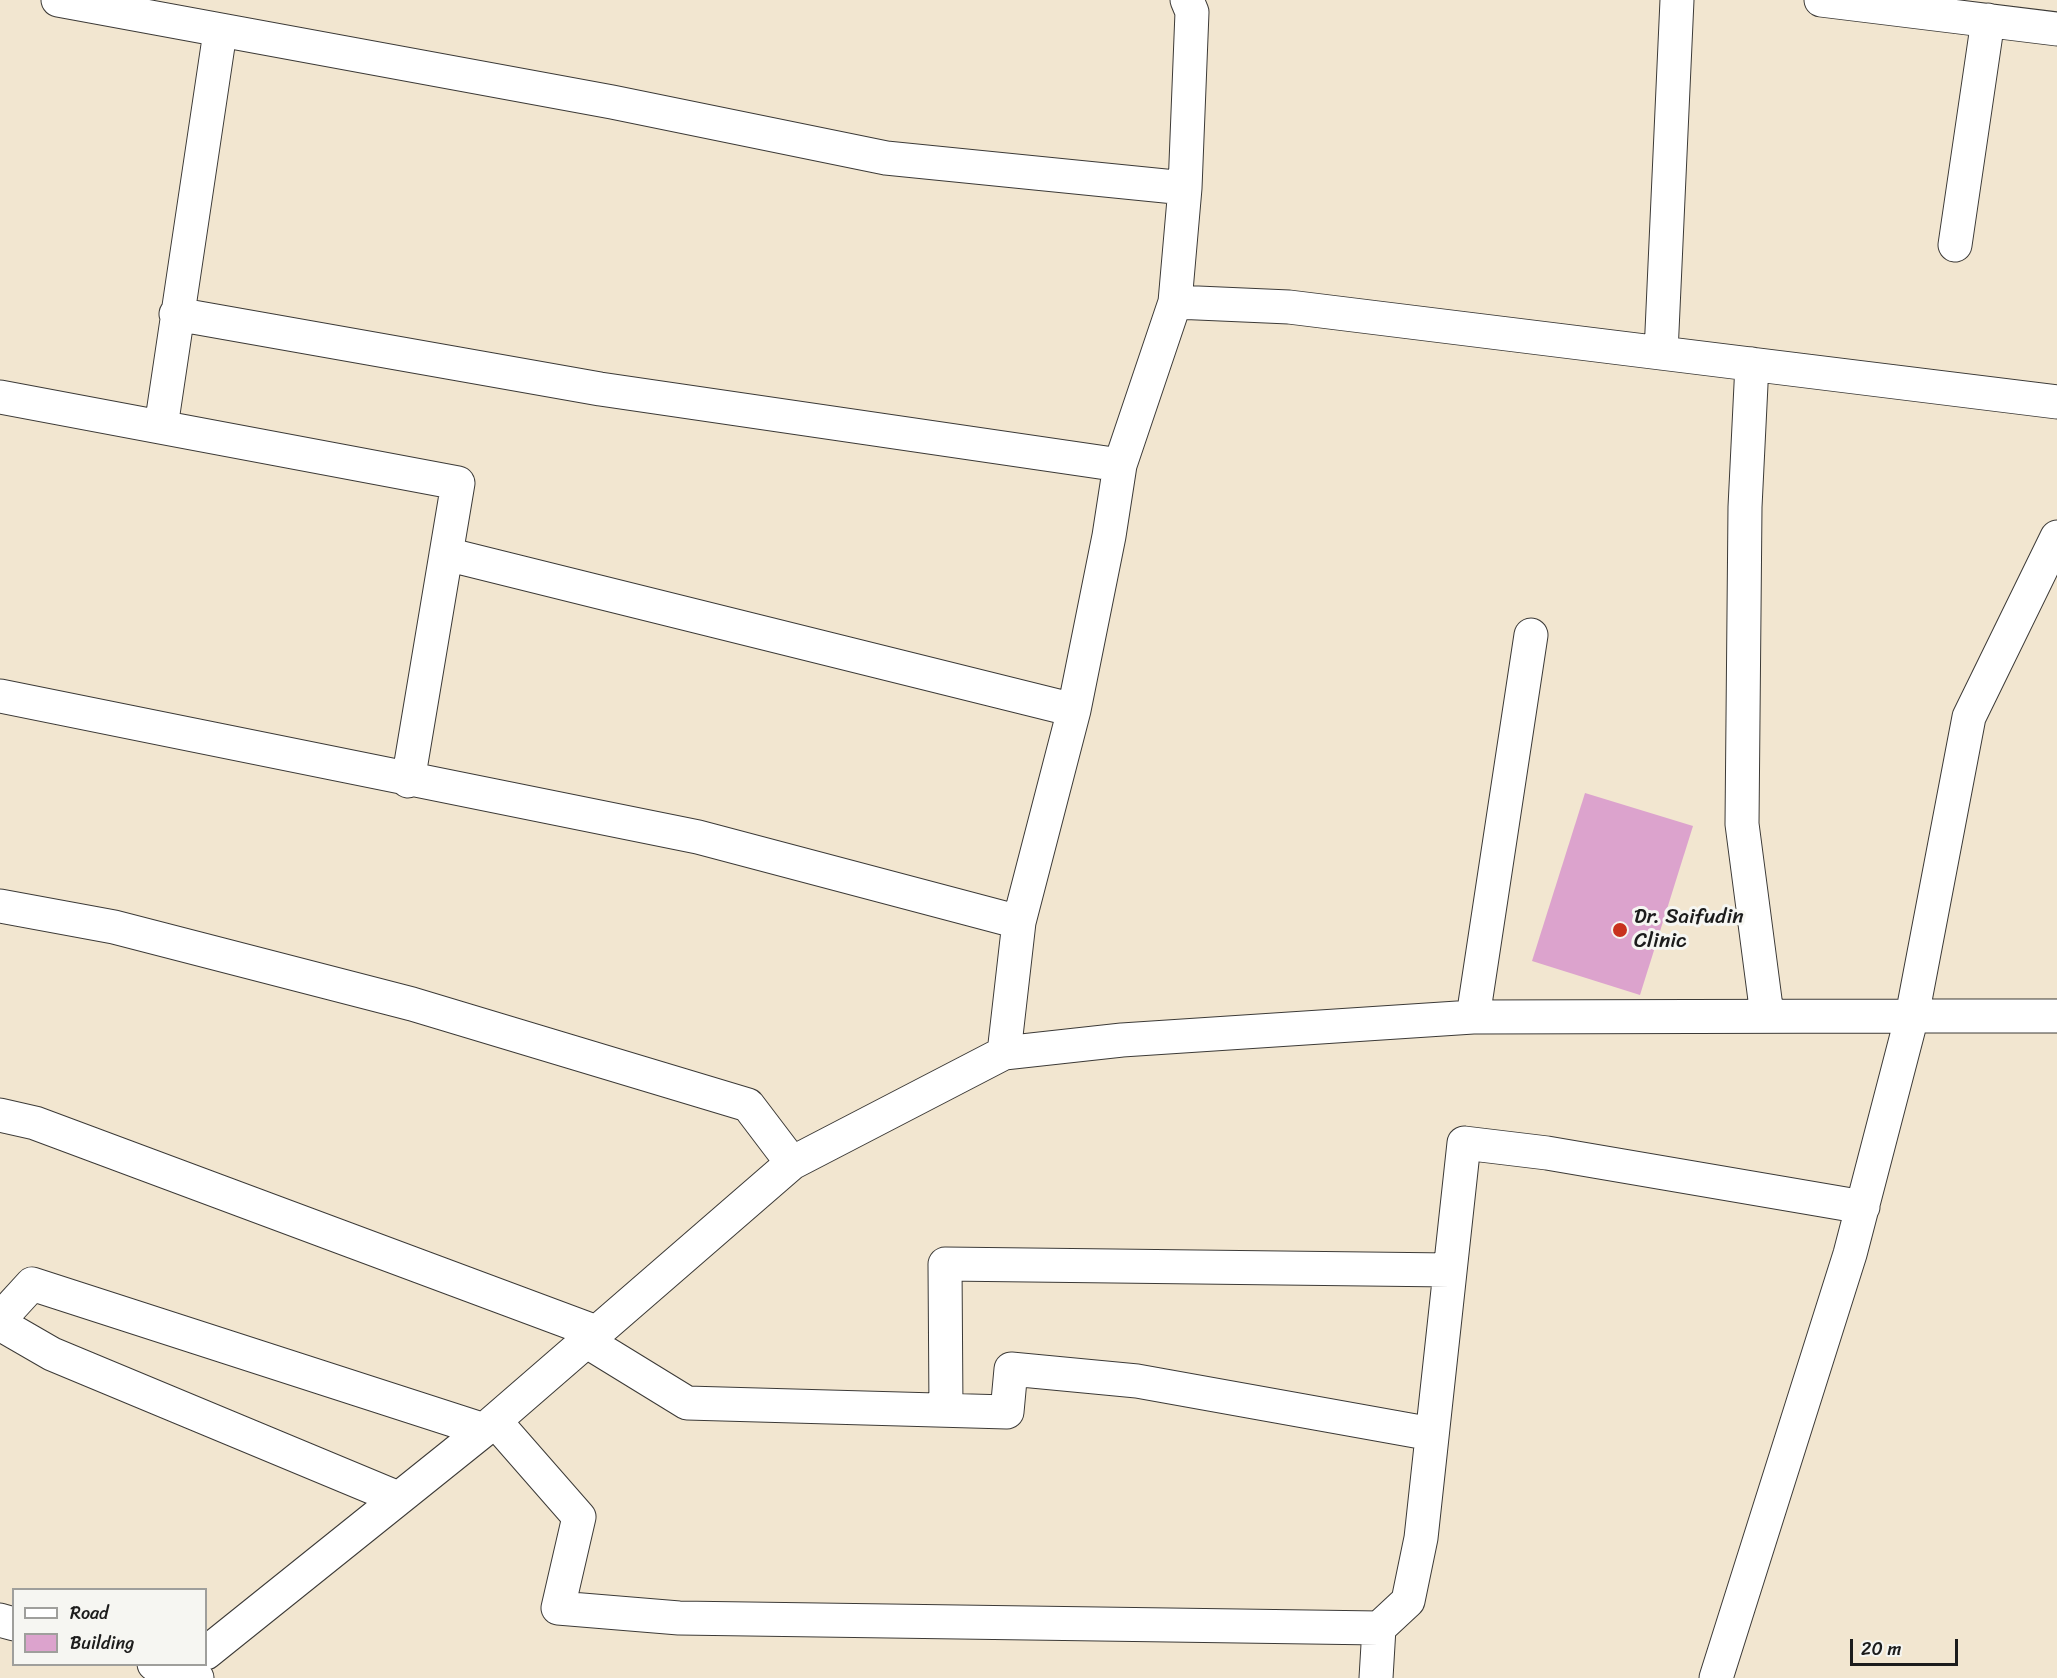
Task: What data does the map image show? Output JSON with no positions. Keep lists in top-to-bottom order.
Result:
{
  "places": ["Dr. Saifudin Clinic"],
  "legend": ["Road", "Building"],
  "scale_bar": "20 m"
}
